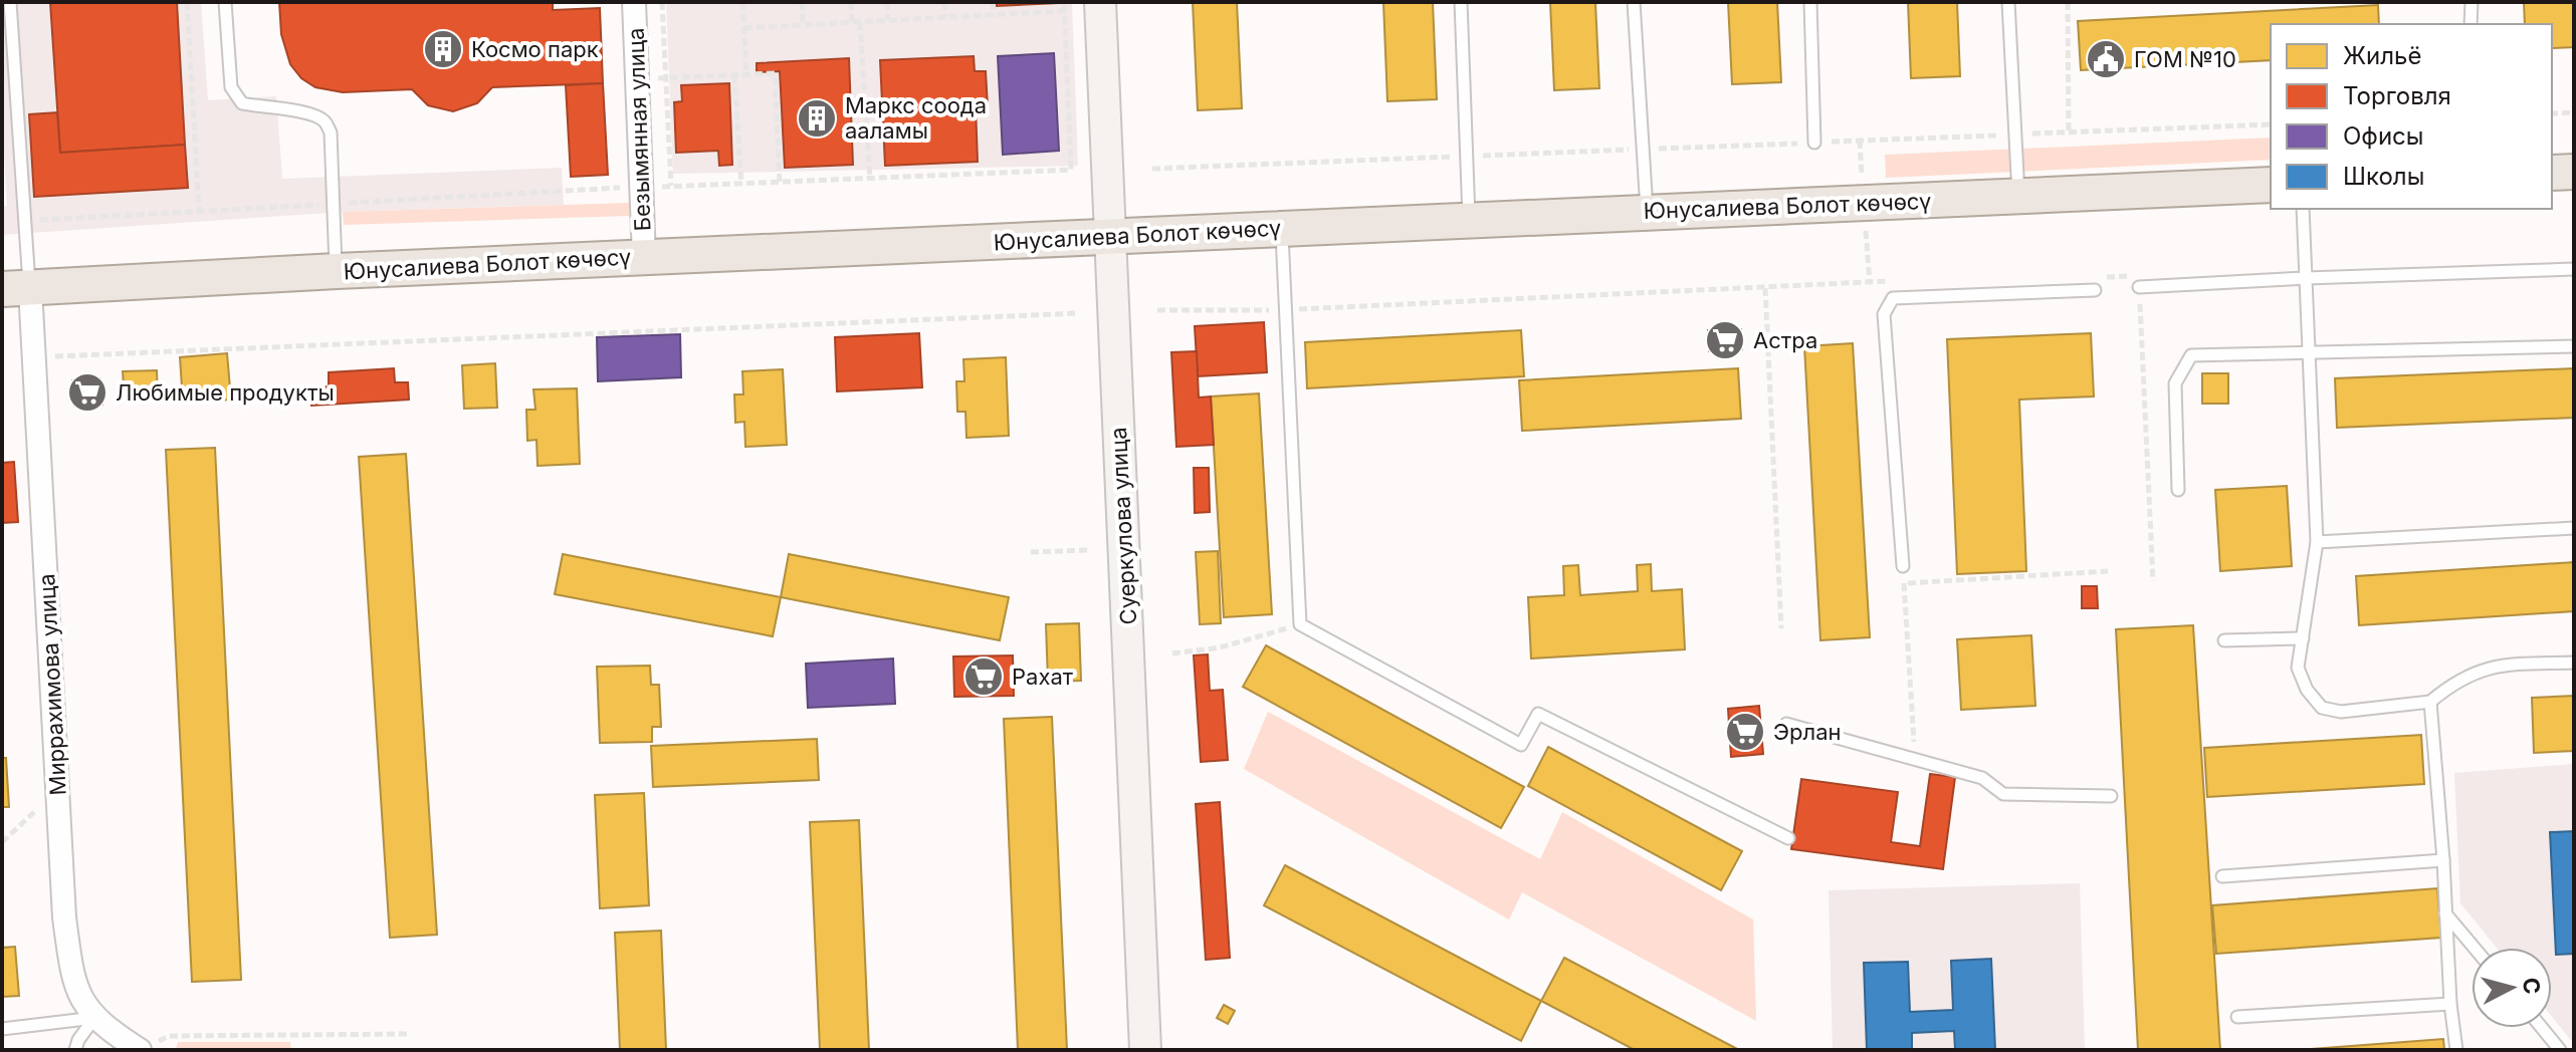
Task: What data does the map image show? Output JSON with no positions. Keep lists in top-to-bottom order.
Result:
{
  "streets": {
    "main road": ["Юнусалиева Болот көчөсү", "Суеркулова улица"],
    "street": ["Безымянная улица", "Миррахимова улица"]
  },
  "crossings": [
    ["Безымянная улица", "Юнусалиева Болот көчөсү"],
    ["Юнусалиева Болот көчөсү", "Суеркулова улица"],
    ["Юнусалиева Болот көчөсү", "Миррахимова улица"]
  ],
  "places": {
    "building": ["Космо парк", "Маркс соода ааламы"],
    "public building": ["ГОМ №10"],
    "supermarket": [
      "Астра",
      "Любимые продукты",
      "Рахат",
      "Эрлан"
    ]
  },
  "legend": [
    "Жильё",
    "Торговля",
    "Офисы",
    "Школы"
  ],
  "north": "right"
}
